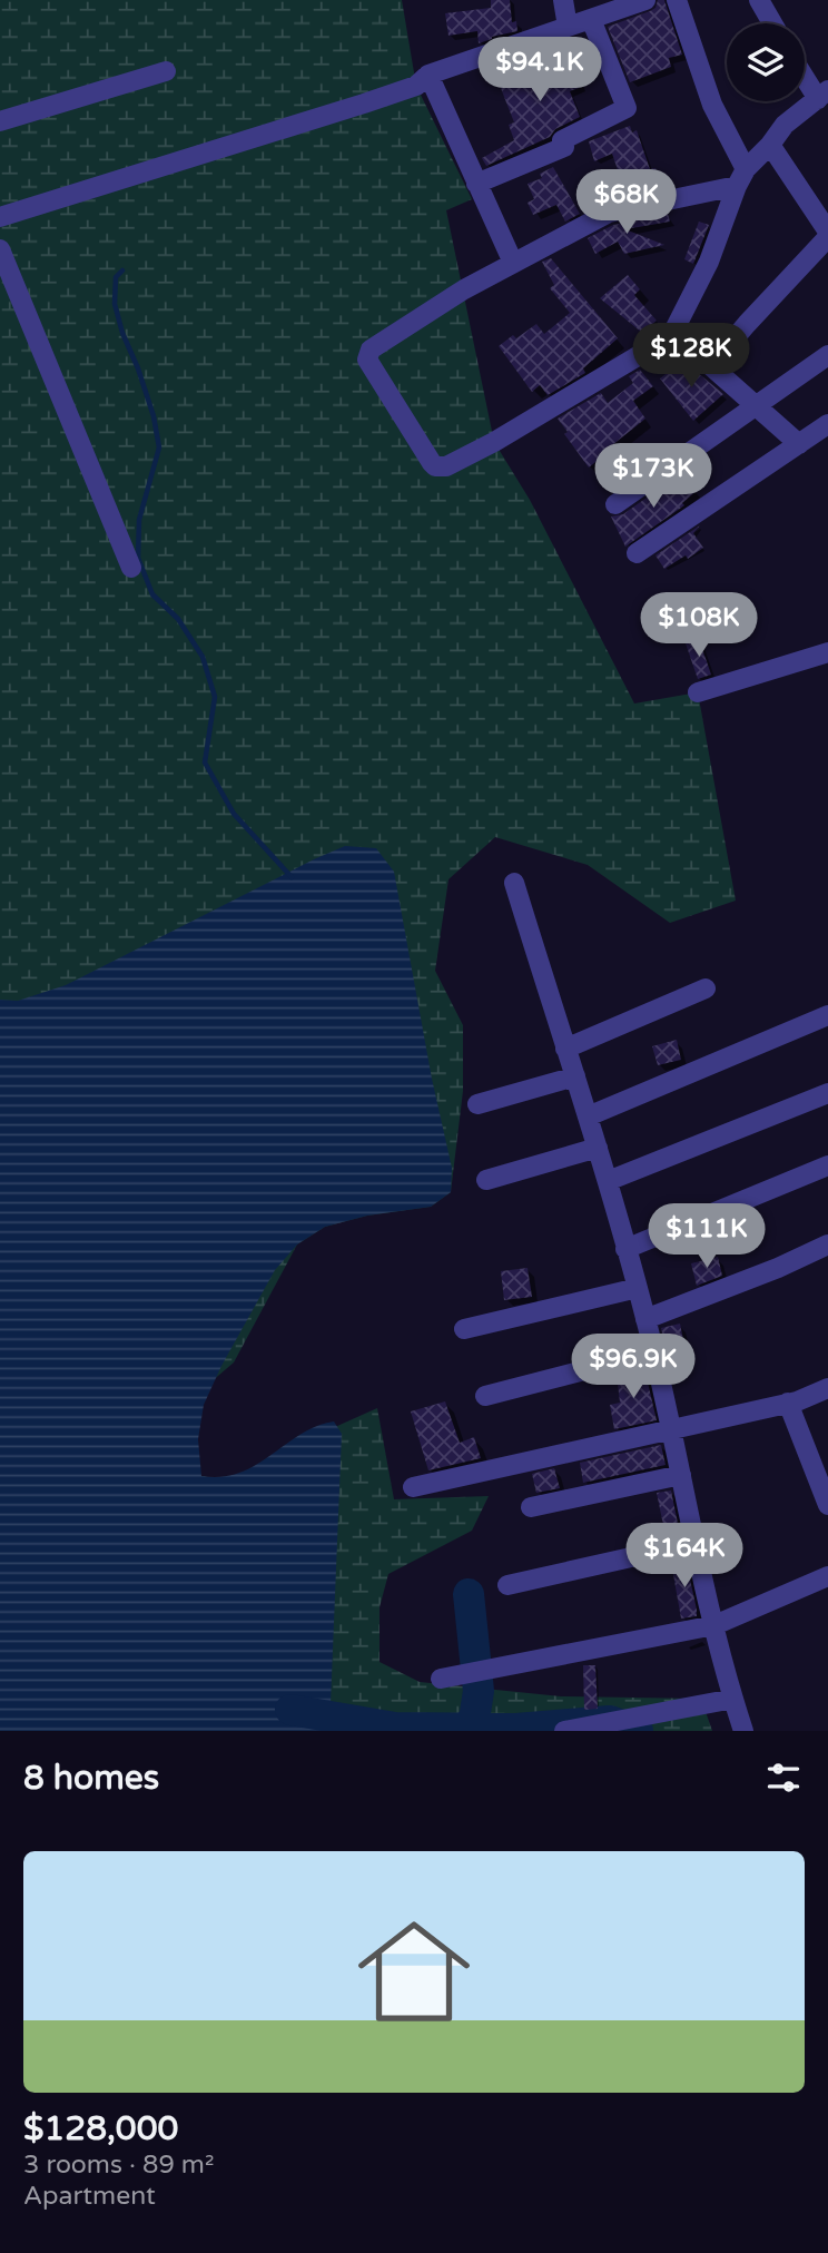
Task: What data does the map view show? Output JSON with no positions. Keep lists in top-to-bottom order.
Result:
{
  "page": {
    "price": [
      "$94.1K",
      "$68K",
      "$128K",
      "$173K",
      "$108K",
      "$111K",
      "$96.9K",
      "$164K"
    ],
    "heading": "8 homes",
    "list": [
      {
        "name": "$128,000",
        "note": "3 rooms · 89 m² · Apartment"
      }
    ]
  }
}
